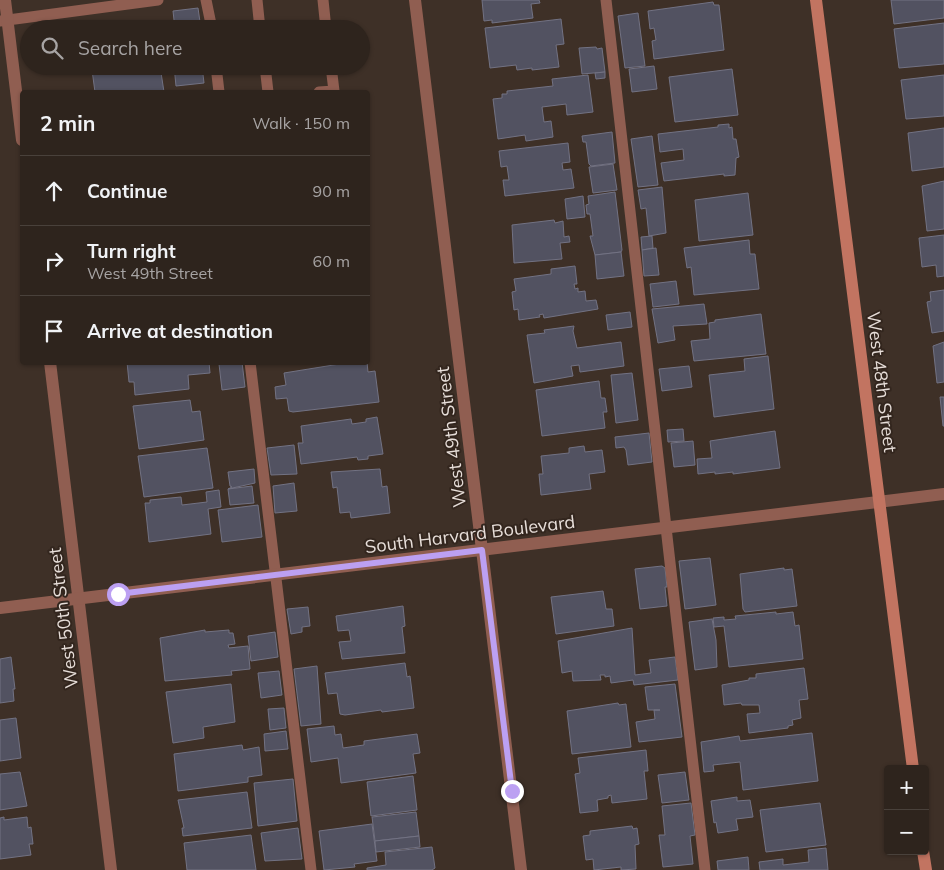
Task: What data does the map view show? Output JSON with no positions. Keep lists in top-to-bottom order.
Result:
{
  "streets": {
    "street": [
      "West 48th Street",
      "West 49th Street",
      "South Harvard Boulevard",
      "West 50th Street"
    ]
  },
  "crossings": [
    ["West 48th Street", "South Harvard Boulevard"],
    ["West 49th Street", "South Harvard Boulevard"],
    ["South Harvard Boulevard", "West 50th Street"]
  ],
  "page": {
    "search": "Search here",
    "heading": ["2 min", "Walk · 150 m"],
    "list": [
      ["Continue", "90 m"],
      ["Turn right", "West 49th Street", "60 m"],
      "Arrive at destination"
    ],
    "map_buttons": ["+", "−"]
  }
}
